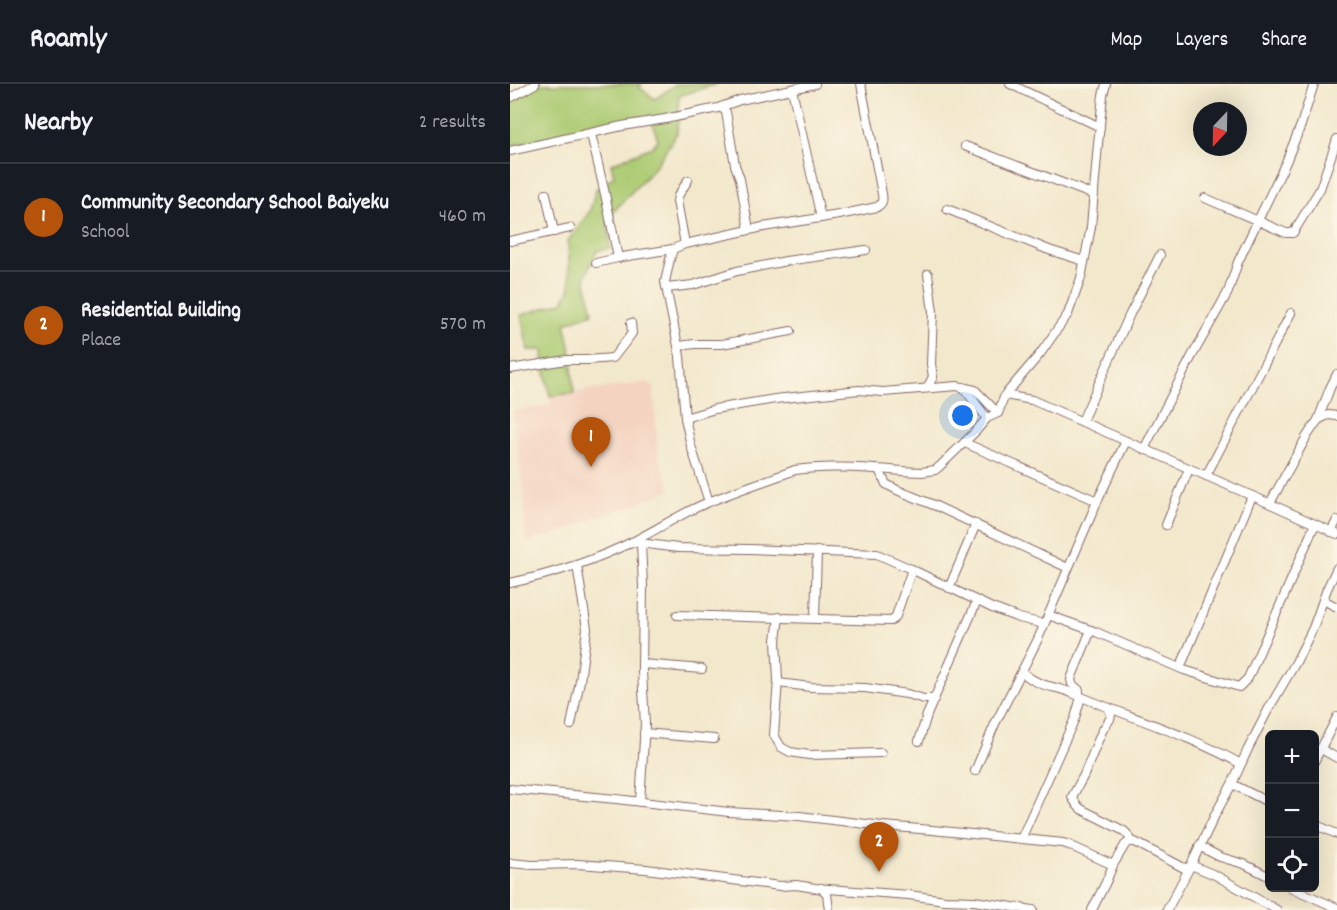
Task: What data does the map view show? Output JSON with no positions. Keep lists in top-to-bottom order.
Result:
{
  "north": "bottom",
  "page": {
    "header": "Roamly",
    "nav": ["Map", "Layers", "Share"],
    "heading": ["Nearby", "2 results"],
    "list": [
      {
        "mark": "1",
        "name": "Community Secondary School Baiyeku",
        "note": "School",
        "value": "460 m"
      },
      {
        "mark": "2",
        "name": "Residential Building",
        "note": "Place",
        "value": "570 m"
      }
    ],
    "pins": ["1", "2"],
    "map_buttons": ["+", "−"]
  }
}
